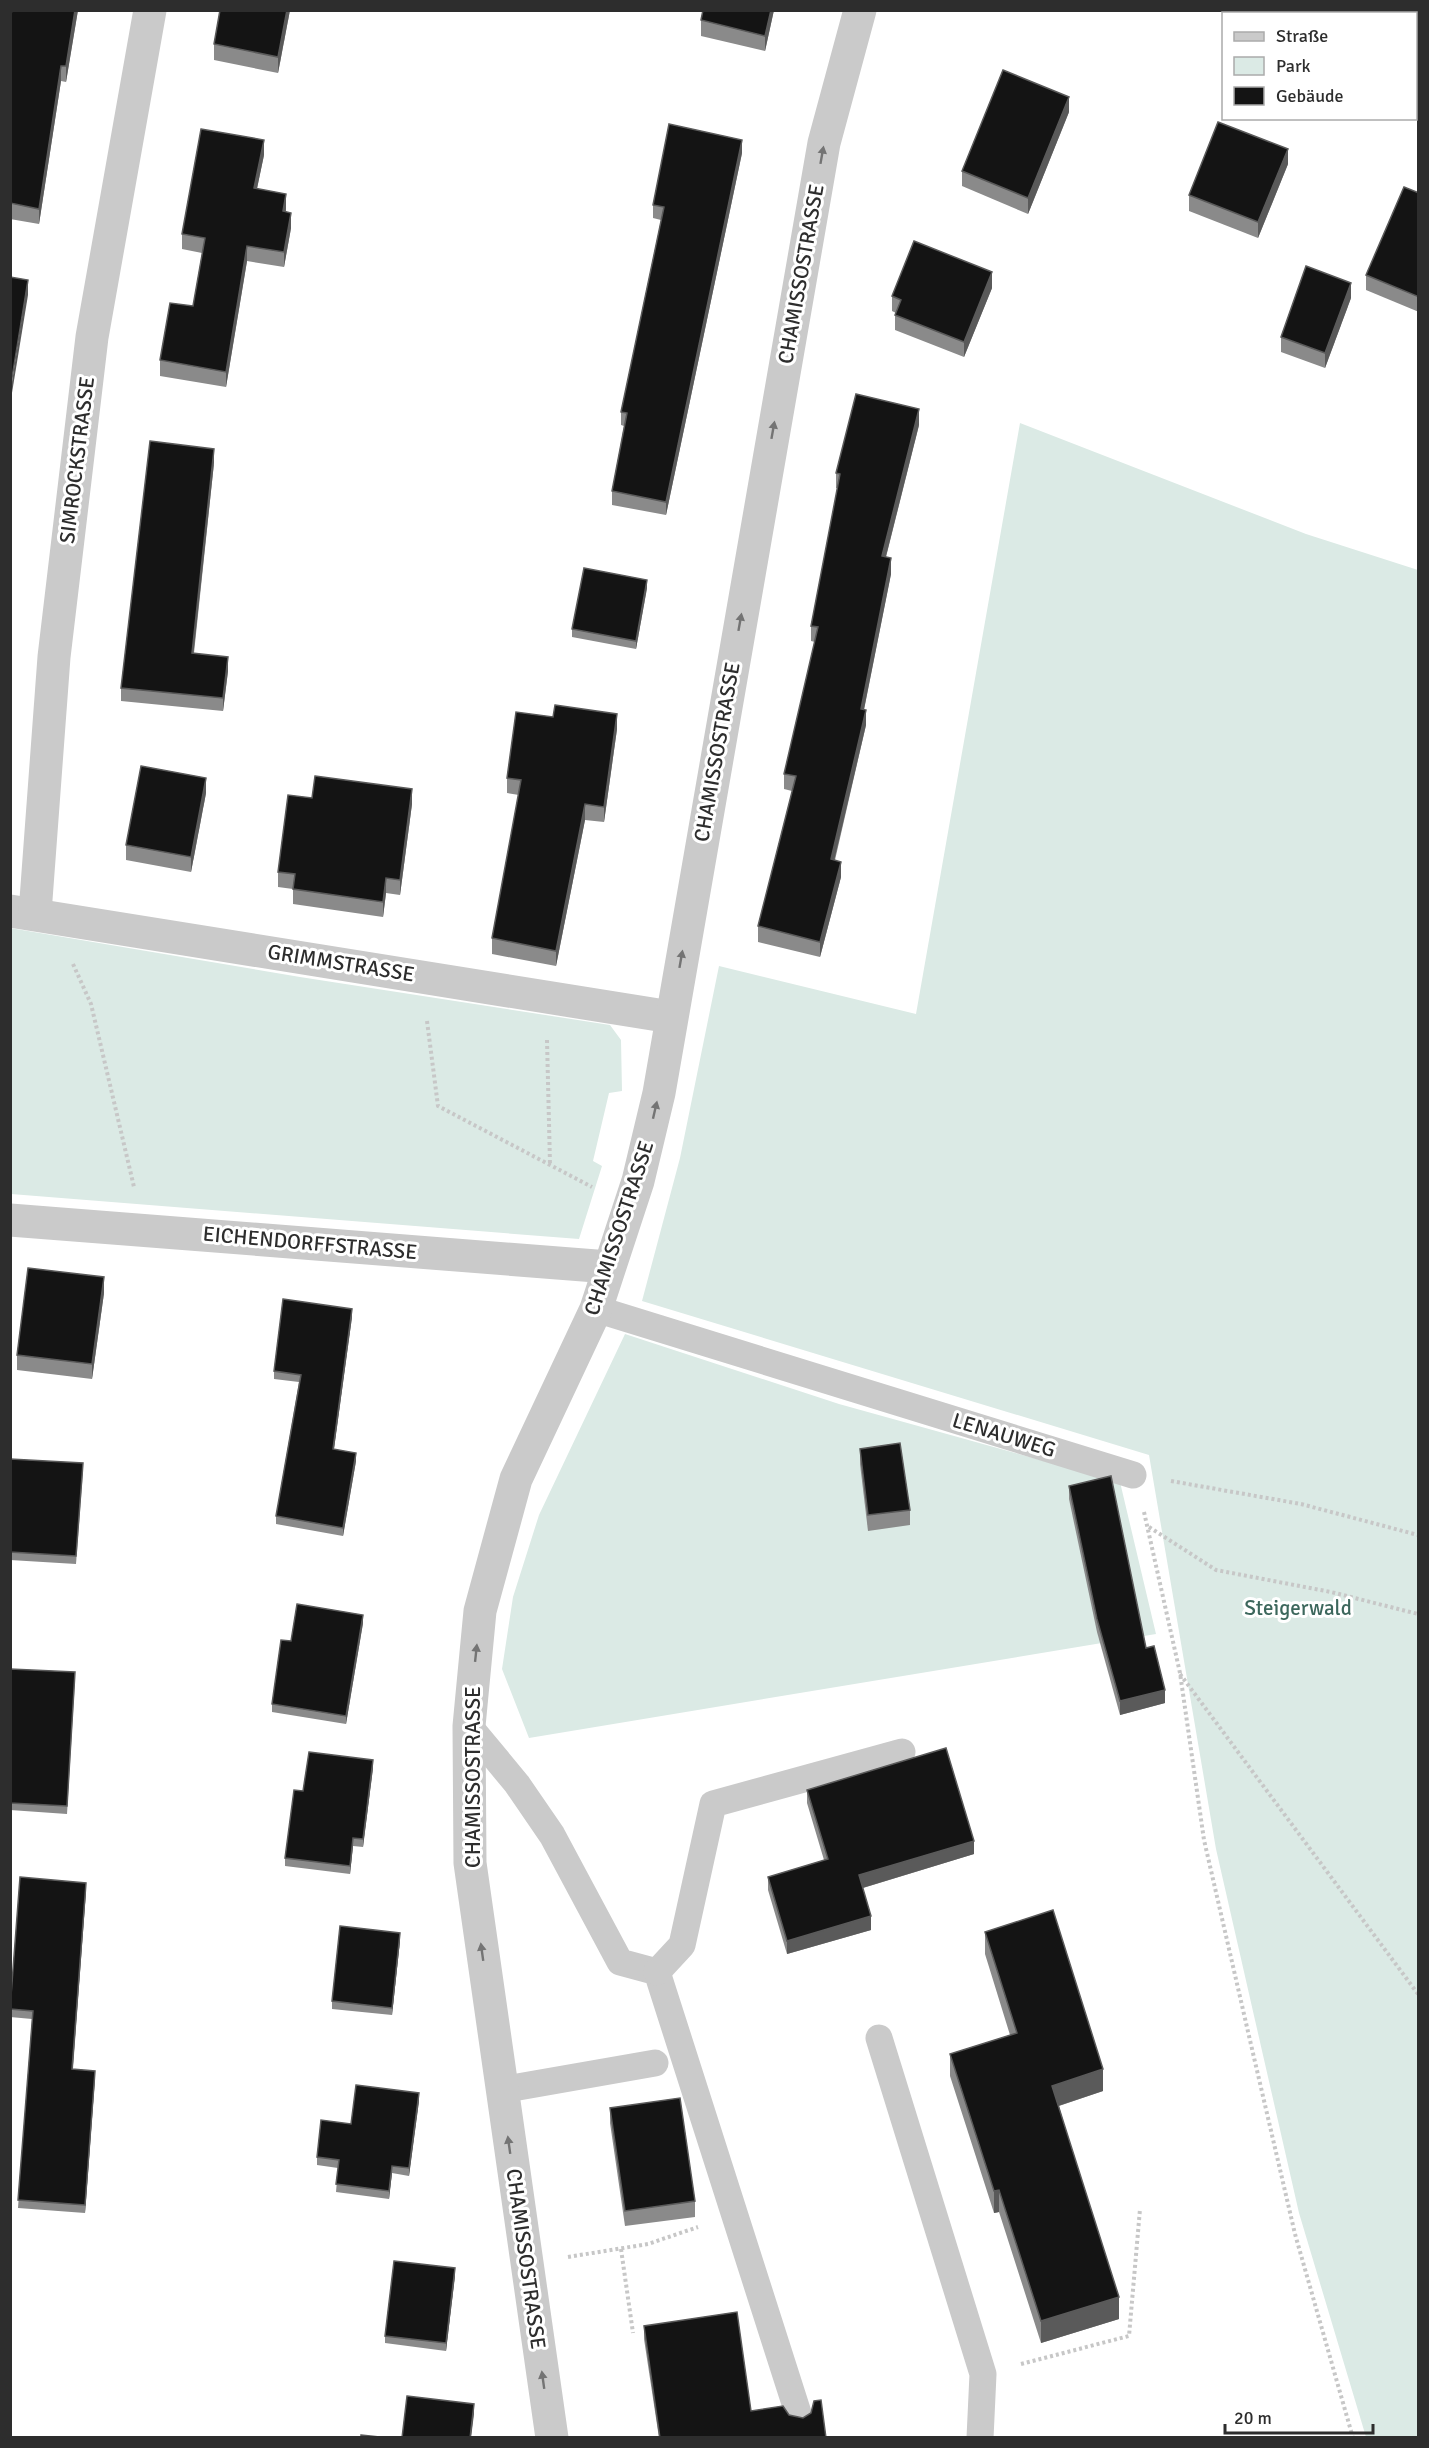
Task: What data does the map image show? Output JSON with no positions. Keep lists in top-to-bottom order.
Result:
{
  "streets": {
    "street": [
      "CHAMISSOSTRASSE",
      "SIMROCKSTRASSE",
      "GRIMMSTRASSE",
      "EICHENDORFFSTRASSE"
    ],
    "lane": ["LENAUWEG"]
  },
  "crossings": [
    ["CHAMISSOSTRASSE", "GRIMMSTRASSE"],
    ["CHAMISSOSTRASSE", "EICHENDORFFSTRASSE"],
    ["CHAMISSOSTRASSE", "LENAUWEG"],
    ["SIMROCKSTRASSE", "GRIMMSTRASSE"]
  ],
  "one_way": ["CHAMISSOSTRASSE"],
  "parks": ["Steigerwald"],
  "legend": ["Straße", "Park", "Gebäude"],
  "scale_bar": "20 m"
}
